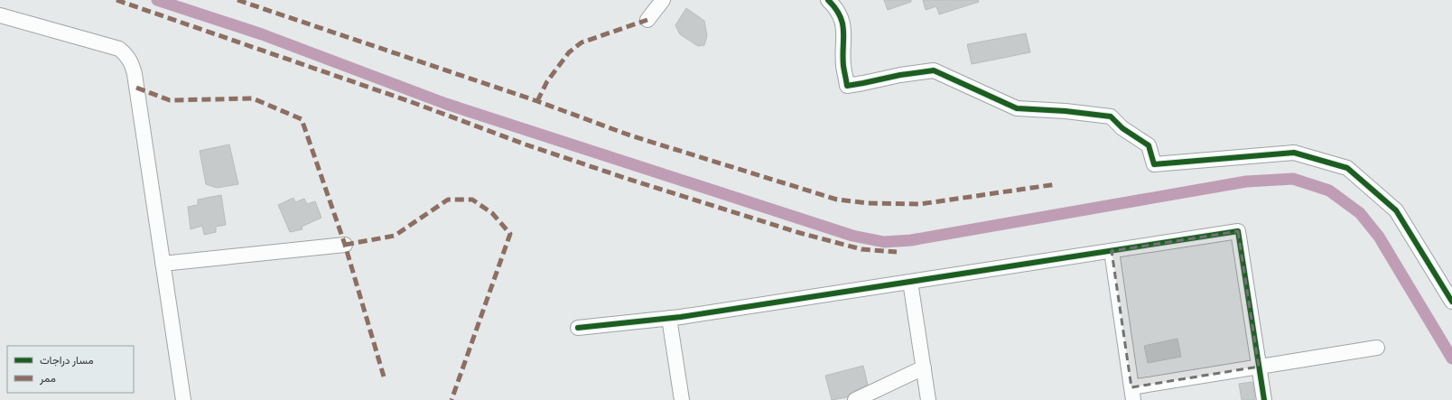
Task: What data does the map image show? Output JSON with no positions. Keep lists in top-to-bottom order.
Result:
{
  "legend": ["مسار دراجات", "ممر"]
}
